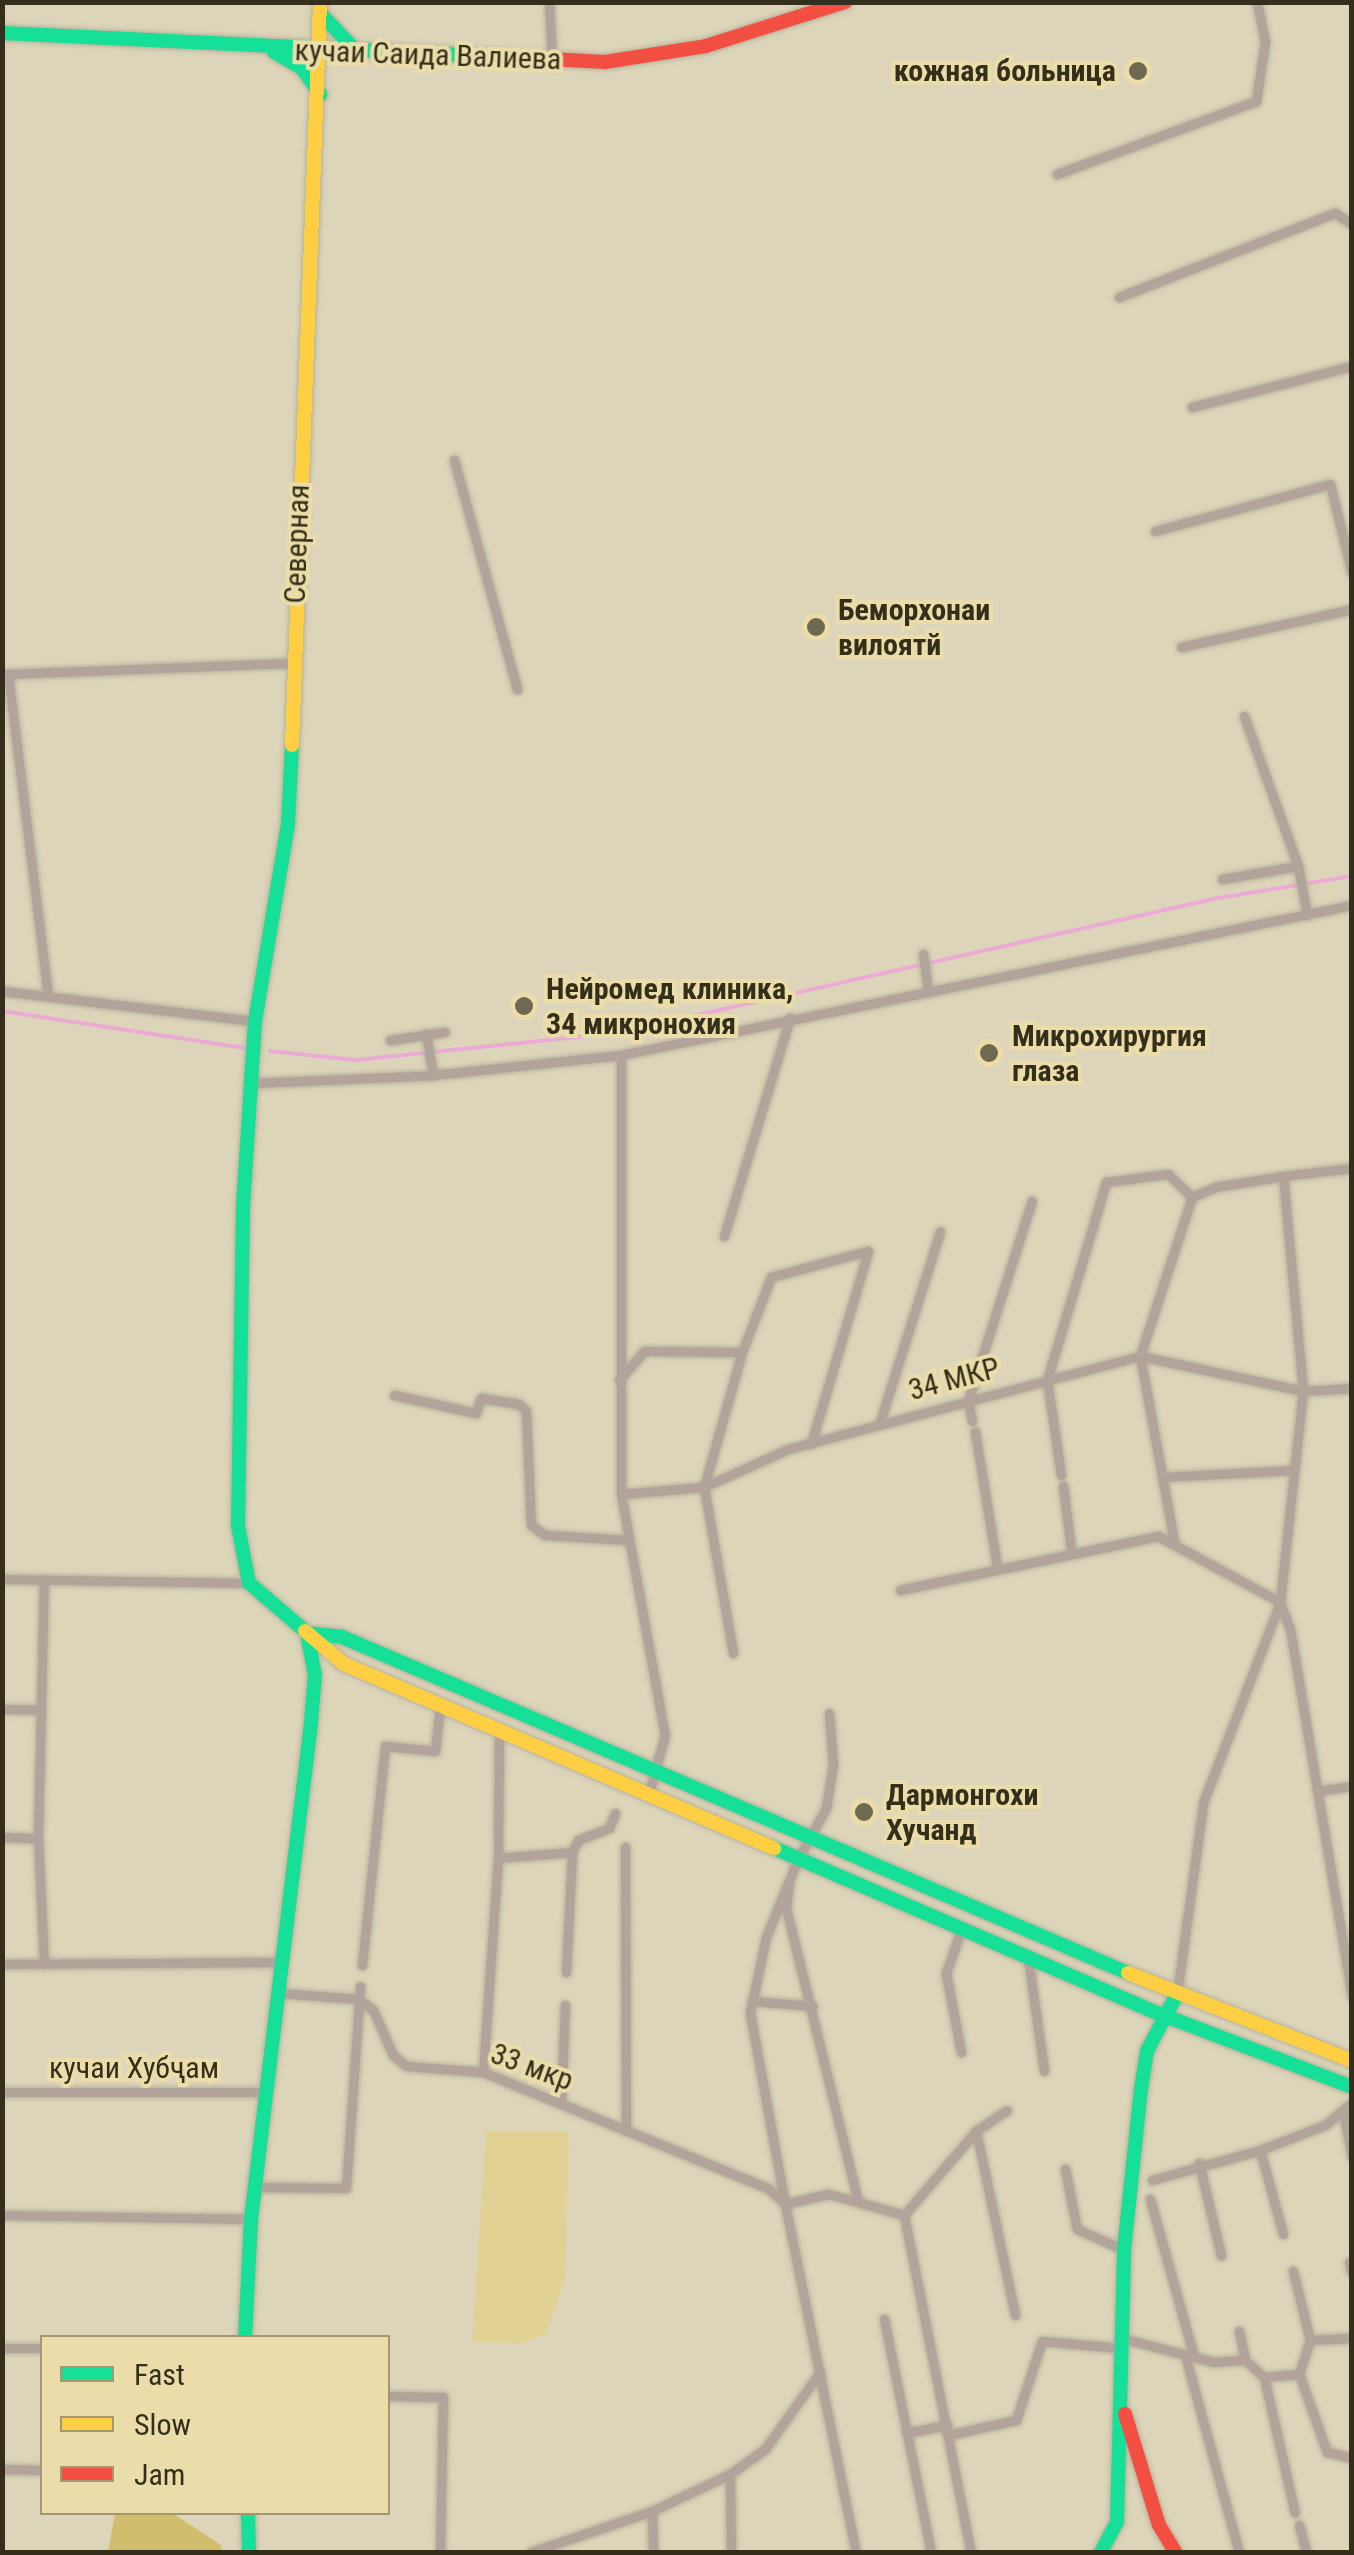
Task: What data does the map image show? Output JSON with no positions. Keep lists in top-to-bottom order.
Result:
{
  "streets": {
    "main road": ["кучаи Саида Валиева", "Северная"],
    "street": ["34 МКР", "33 мкр", "кучаи Хубҷам"]
  },
  "crossings": [
    ["кучаи Саида Валиева", "Северная"]
  ],
  "places": [
    "кожная больница",
    "Беморхонаи вилоятй",
    "Нейромед клиника, 34 микронохия",
    "Микрохирургия глаза",
    "Дармонгохи Хучанд"
  ],
  "legend": ["Fast", "Slow", "Jam"]
}
